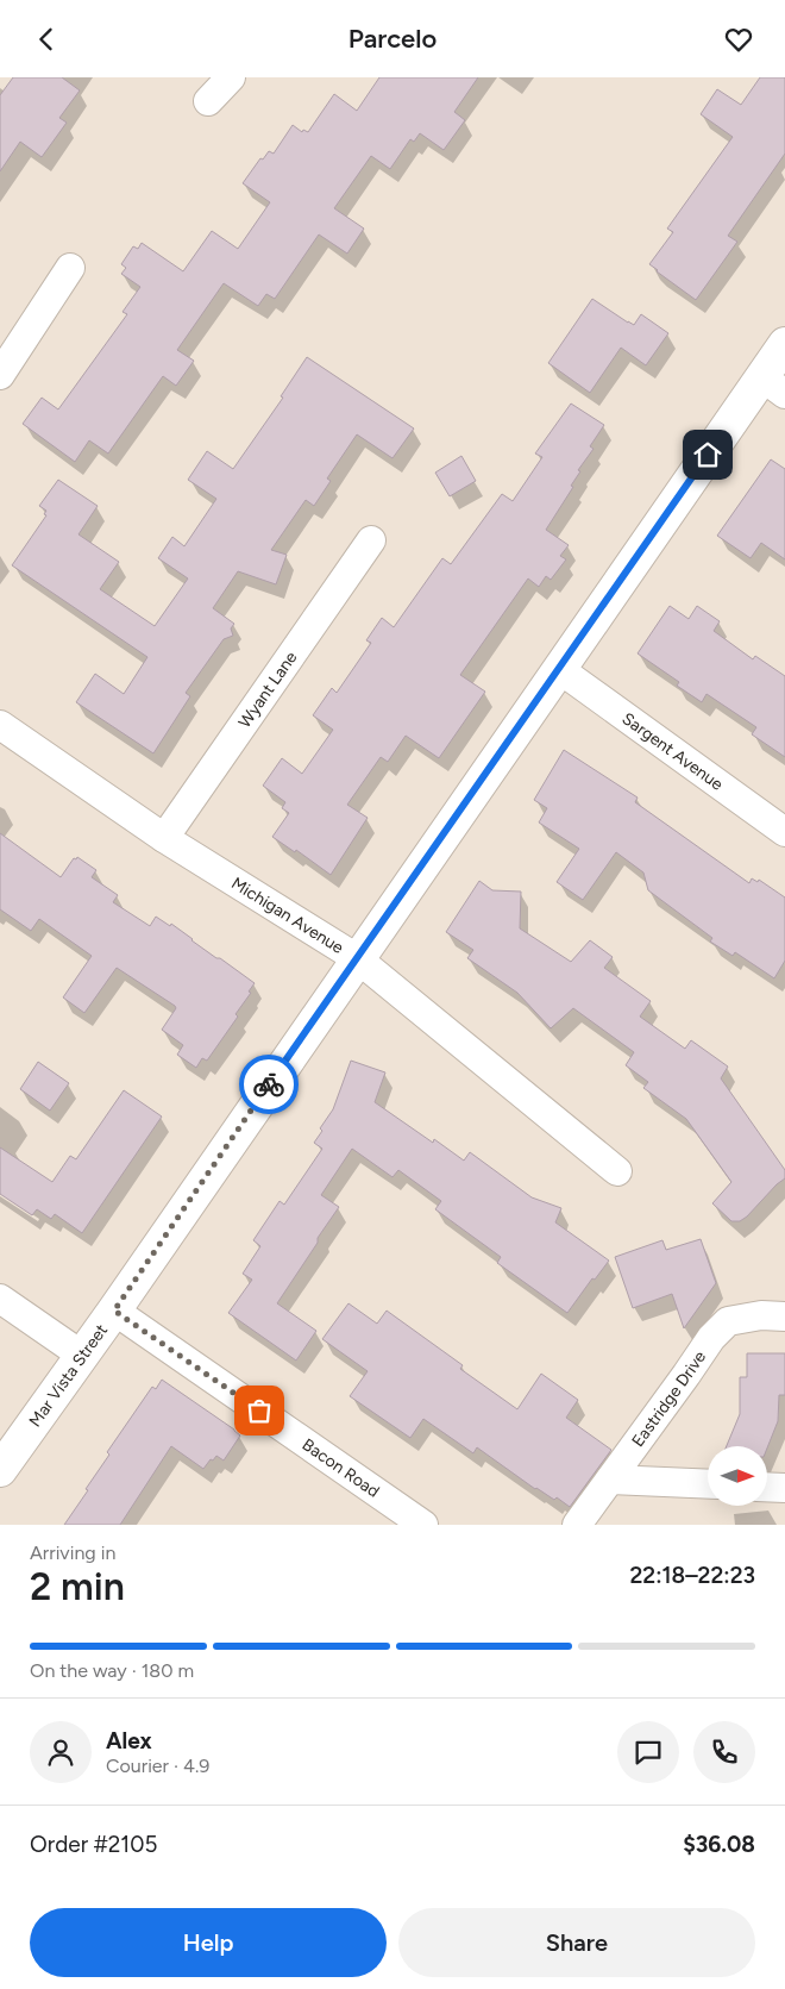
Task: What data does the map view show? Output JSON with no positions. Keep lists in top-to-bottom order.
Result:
{
  "streets": {
    "street": [
      "Wyant Lane",
      "Sargent Avenue",
      "Michigan Avenue",
      "Mar Vista Street",
      "Eastridge Drive",
      "Bacon Road"
    ]
  },
  "crossings": [
    ["Wyant Lane", "Michigan Avenue"],
    ["Sargent Avenue", "Mar Vista Street"],
    ["Michigan Avenue", "Mar Vista Street"],
    ["Mar Vista Street", "Bacon Road"]
  ],
  "north": "right",
  "page": {
    "header": "Parcelo",
    "heading": ["2 min", "Arriving in", "22:18–22:23"],
    "panel": [
      "Alex",
      "Courier · 4.9",
      "Order #2105",
      "$36.08"
    ],
    "bar": "On the way · 180 m",
    "buttons": ["Help", "Share"]
  }
}
